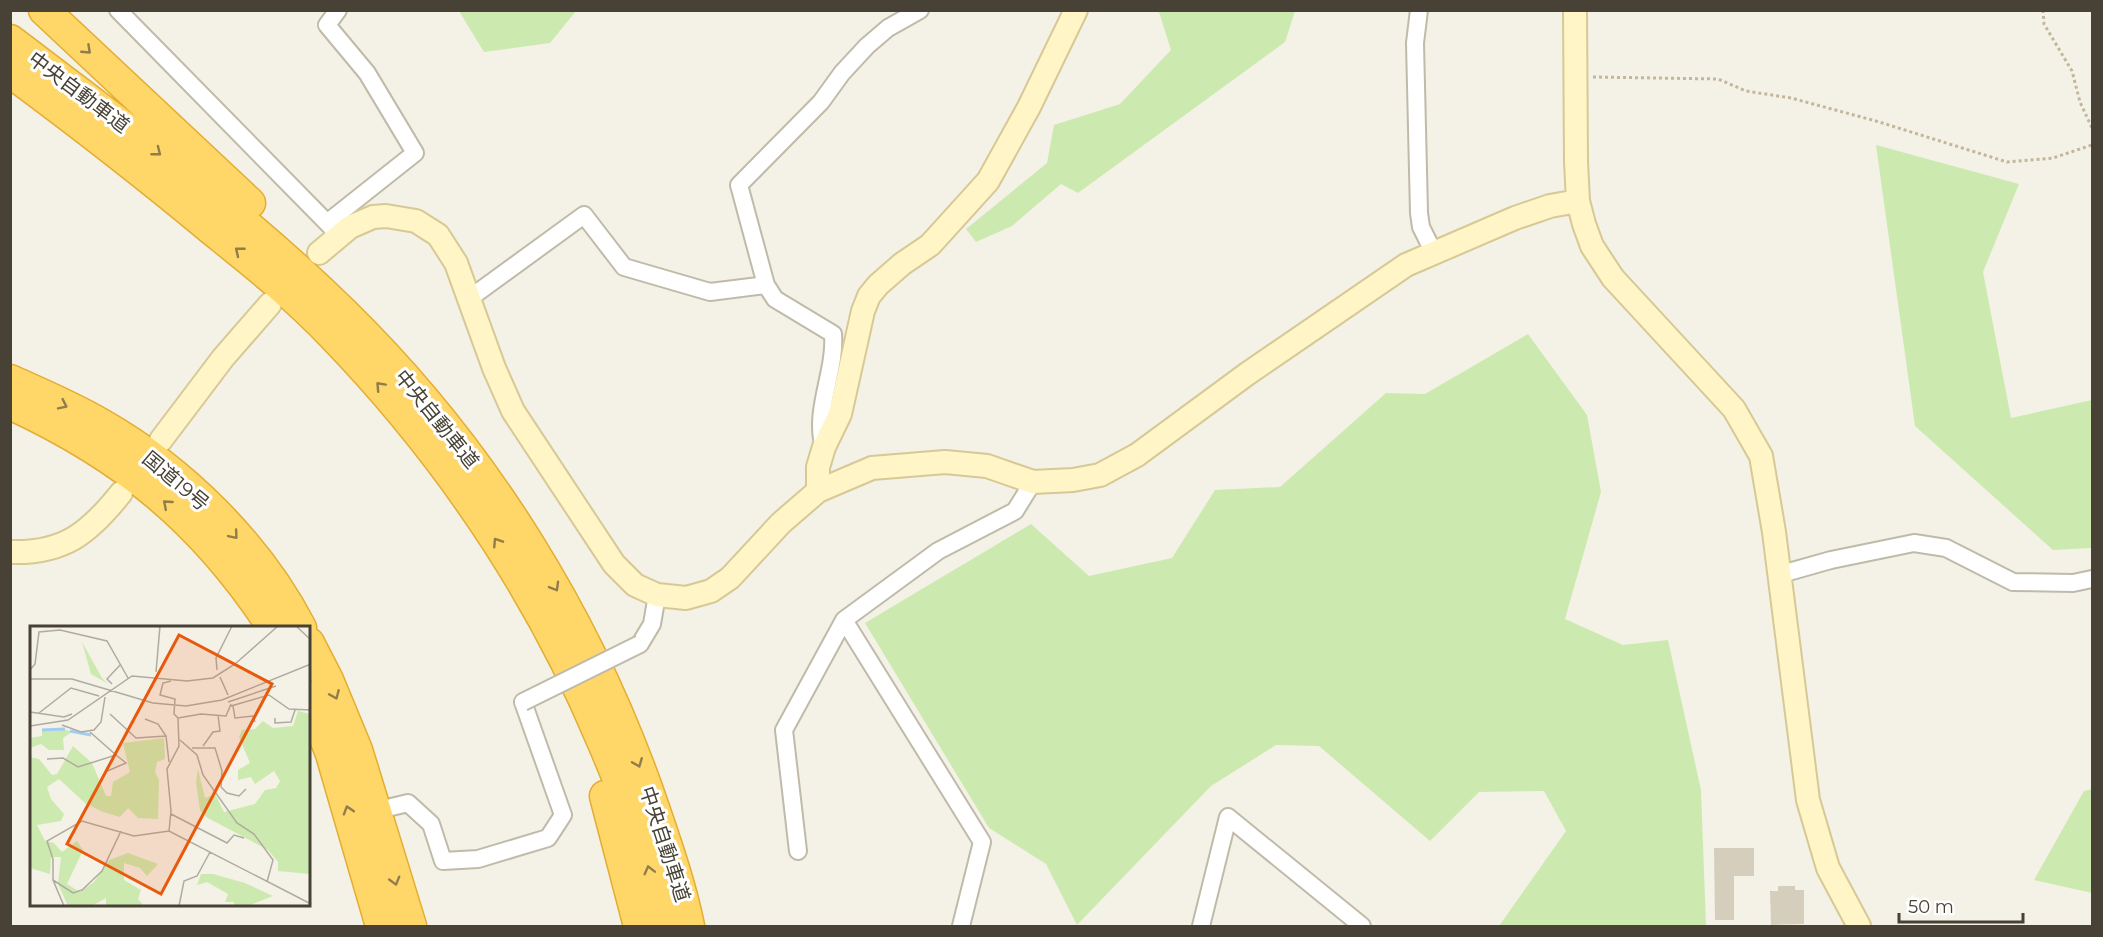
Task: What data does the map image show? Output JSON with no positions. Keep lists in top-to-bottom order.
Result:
{
  "streets": {
    "highway": ["中央自動車道", "国道19号"]
  },
  "scale_bar": "50 m"
}
